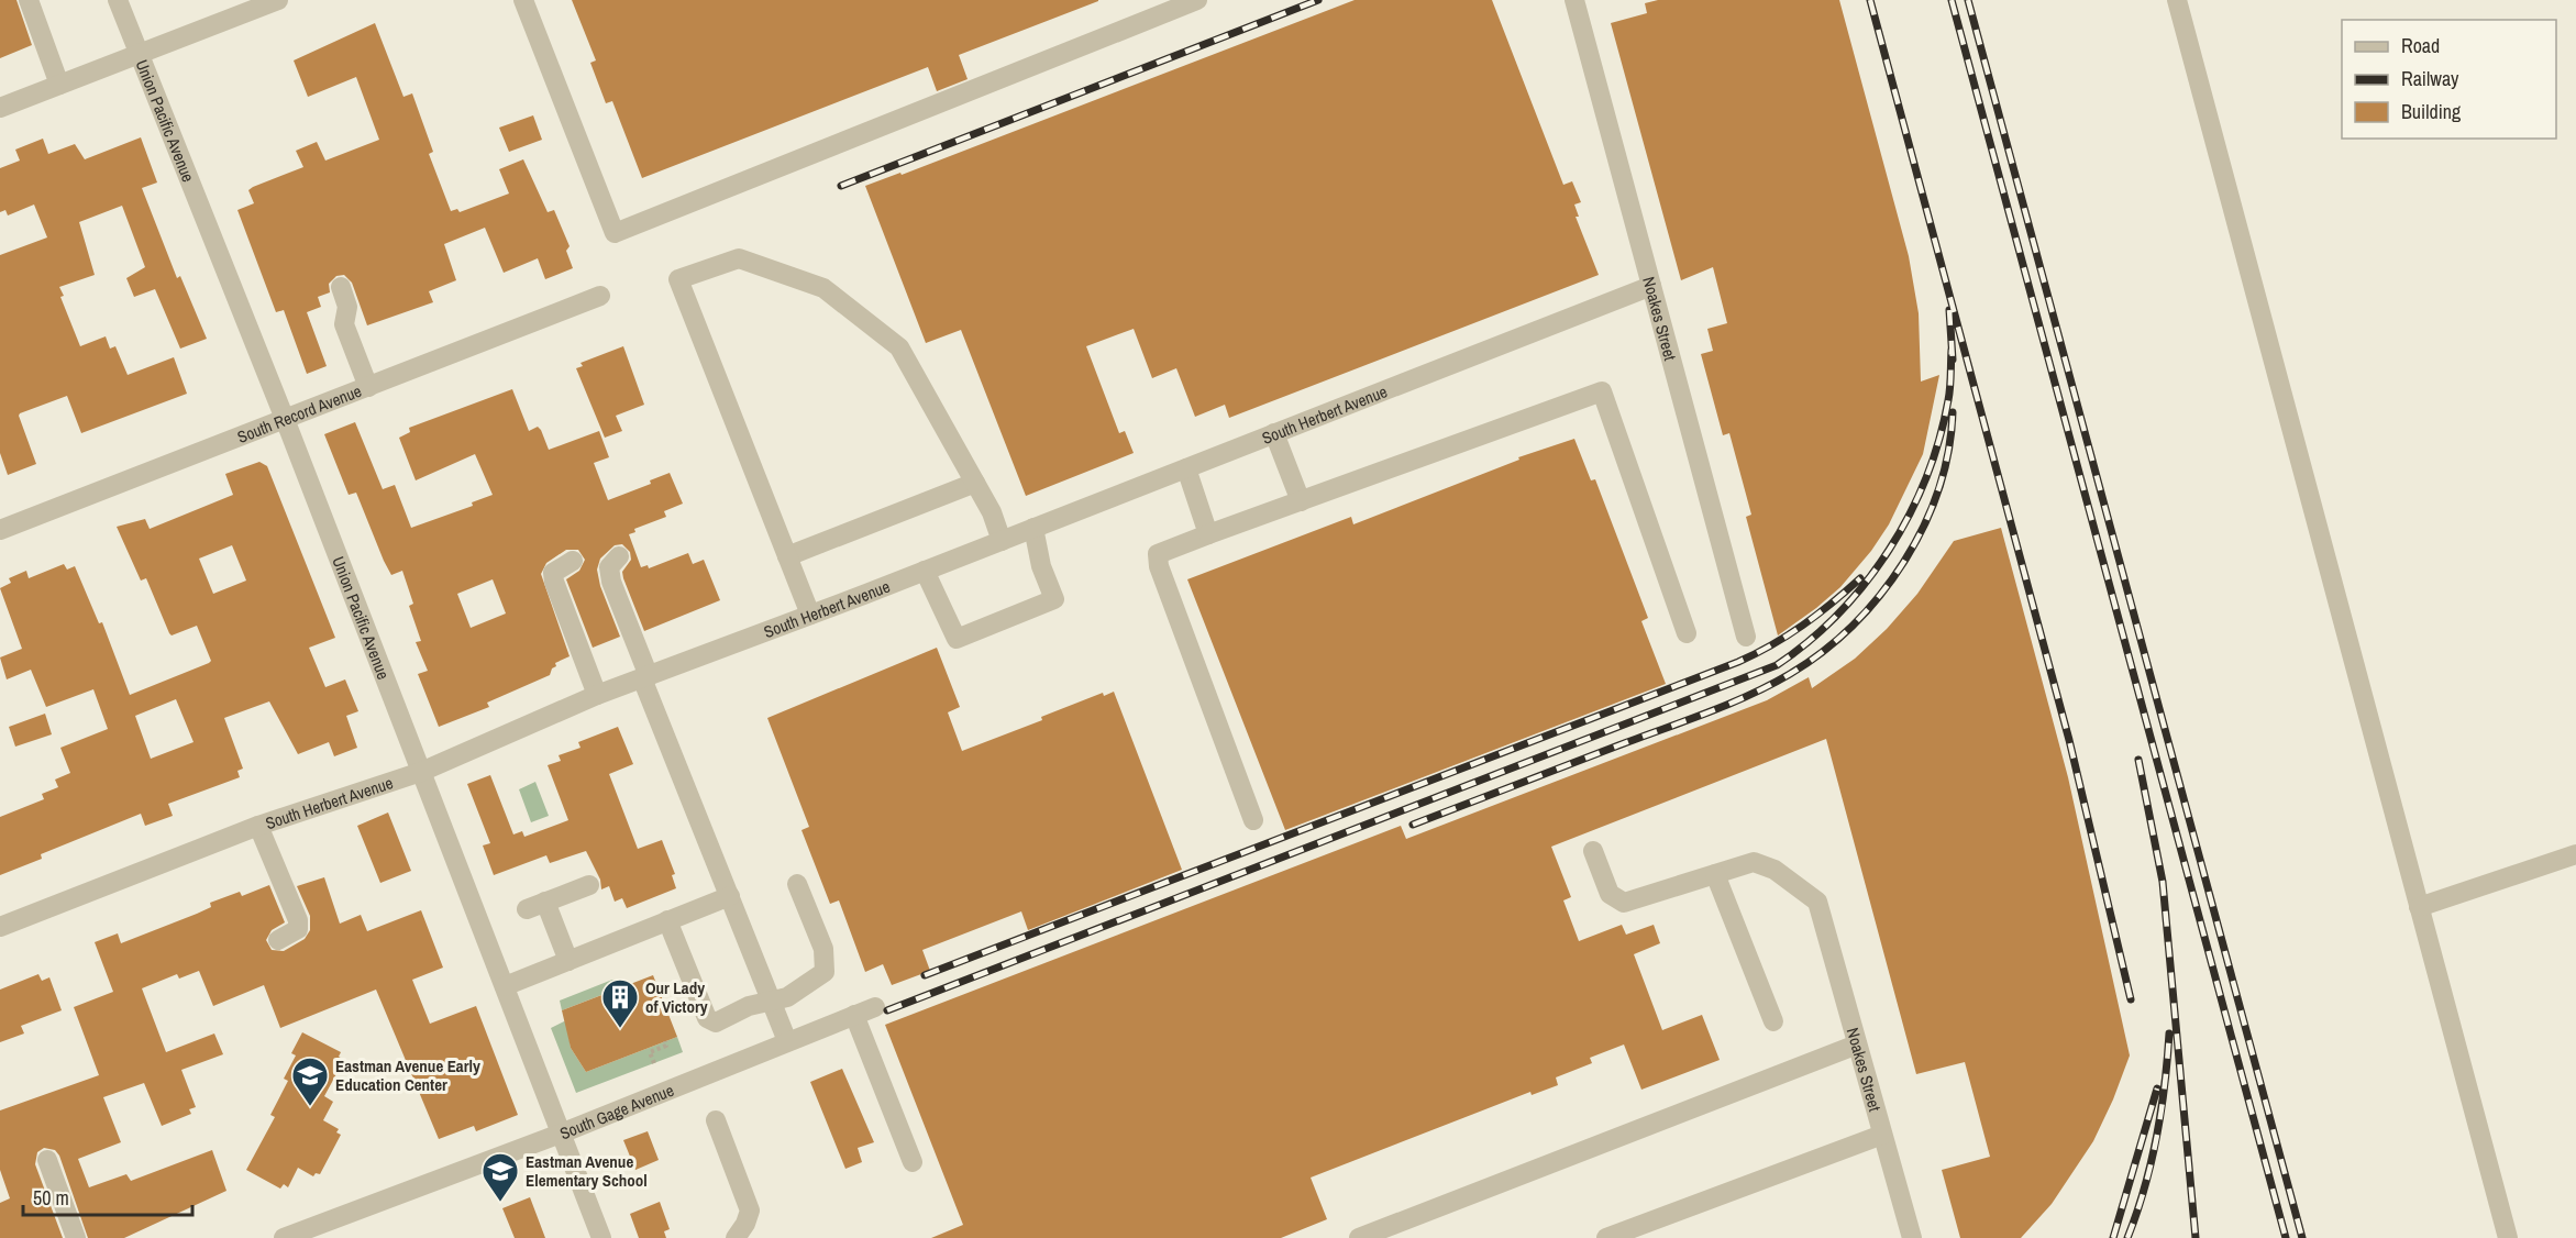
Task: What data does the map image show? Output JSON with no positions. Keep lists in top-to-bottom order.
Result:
{
  "streets": {
    "street": [
      "Union Pacific Avenue",
      "Noakes Street",
      "South Record Avenue",
      "South Herbert Avenue",
      "South Gage Avenue"
    ]
  },
  "crossings": [
    ["Union Pacific Avenue", "South Record Avenue"],
    ["Union Pacific Avenue", "South Herbert Avenue"],
    ["Union Pacific Avenue", "South Gage Avenue"],
    ["Noakes Street", "South Herbert Avenue"]
  ],
  "places": {
    "building": ["Our Lady of Victory"],
    "school or university": ["Eastman Avenue Early Education Center", "Eastman Avenue Elementary School"]
  },
  "legend": ["Road", "Railway", "Building"],
  "scale_bar": "50 m"
}
